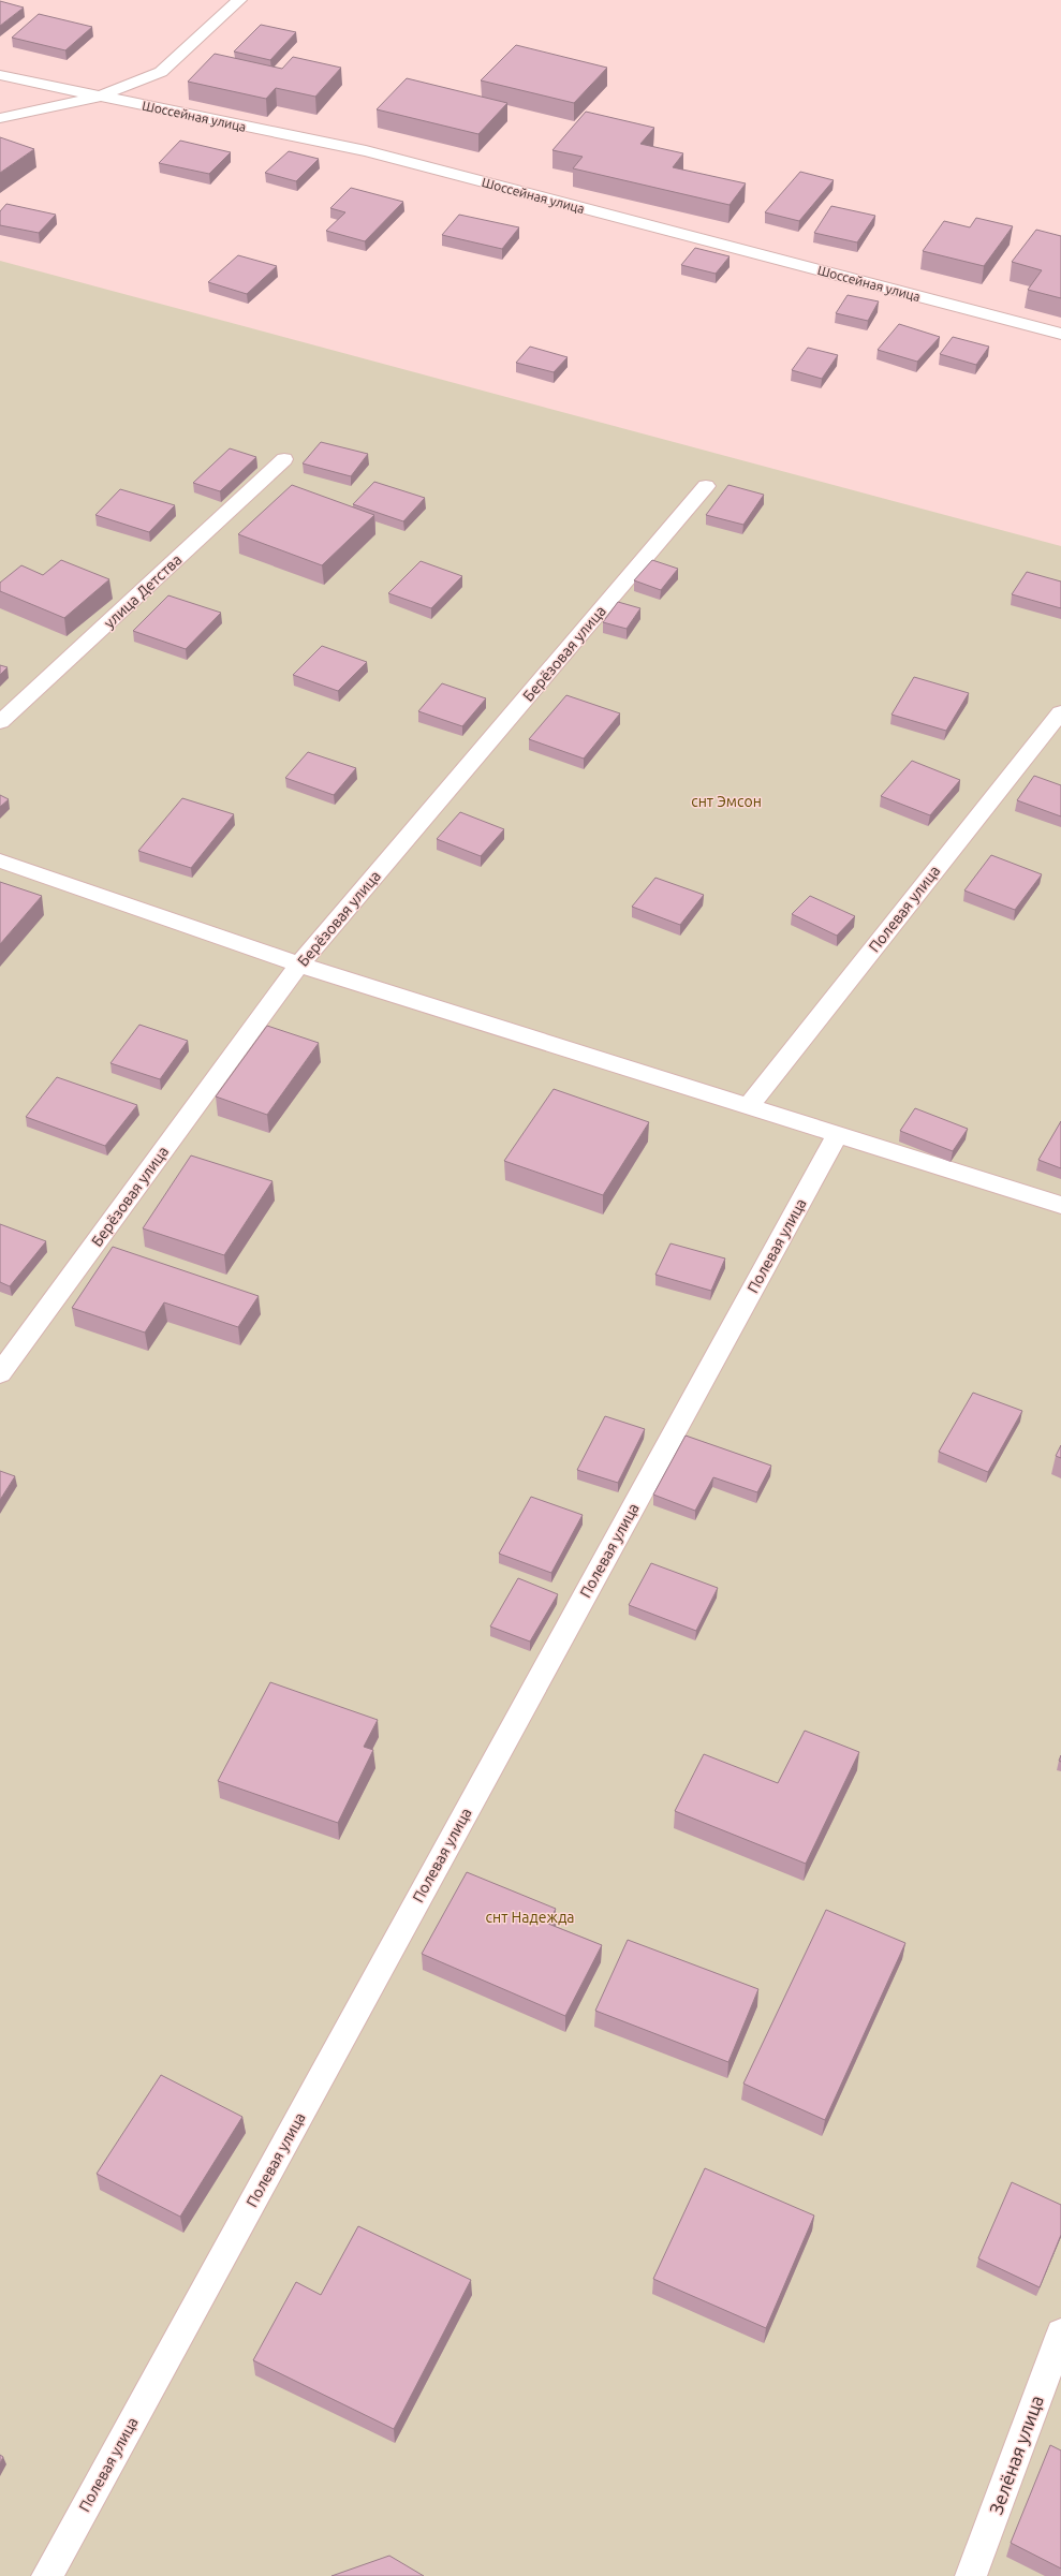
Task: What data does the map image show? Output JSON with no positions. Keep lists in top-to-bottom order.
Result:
{
  "streets": {
    "street": [
      "Шоссейная улица",
      "улица Детства",
      "Берёзовая улица",
      "Полевая улица",
      "Зелёная улица"
    ]
  },
  "parks": ["снт Эмсон", "снт Надежда"]
}
